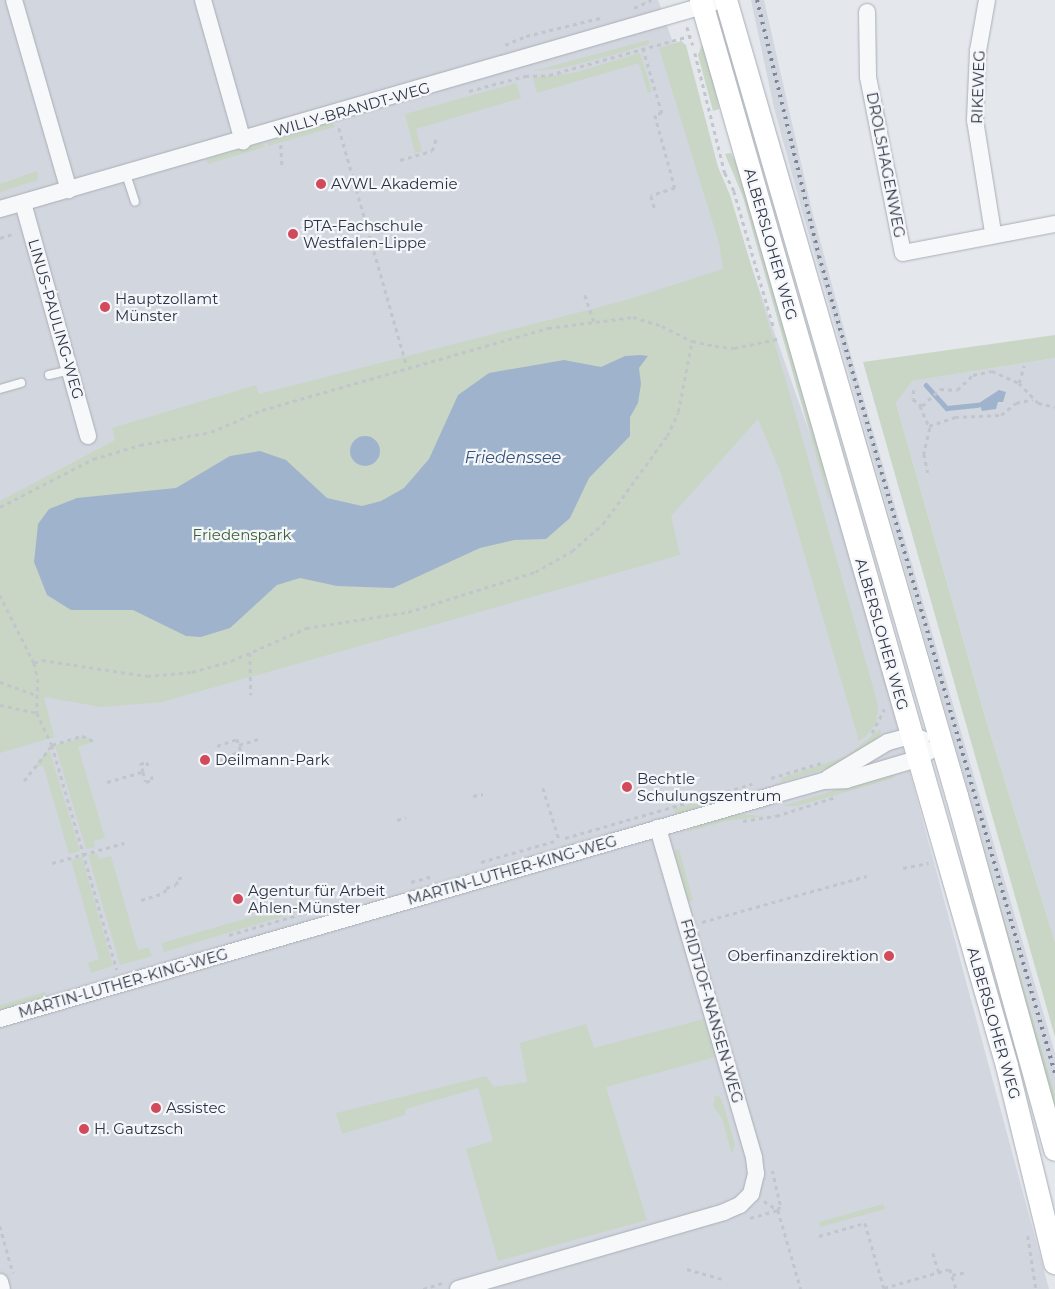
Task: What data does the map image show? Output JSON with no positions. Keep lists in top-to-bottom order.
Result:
{
  "streets": {
    "main road": ["ALBERSLOHER WEG"],
    "street": [
      "RIKEWEG",
      "WILLY-BRANDT-WEG",
      "DROLSHAGENWEG",
      "LINUS-PAULING-WEG",
      "MARTIN-LUTHER-KING-WEG",
      "FRIDTJOF-NANSEN-WEG"
    ]
  },
  "crossings": [
    ["RIKEWEG", "DROLSHAGENWEG"],
    ["WILLY-BRANDT-WEG", "ALBERSLOHER WEG"],
    ["WILLY-BRANDT-WEG", "LINUS-PAULING-WEG"],
    ["ALBERSLOHER WEG", "MARTIN-LUTHER-KING-WEG"],
    ["MARTIN-LUTHER-KING-WEG", "FRIDTJOF-NANSEN-WEG"]
  ],
  "water": ["Friedenssee"],
  "parks": ["Friedenspark"],
  "places": [
    "AVWL Akademie",
    "PTA-Fachschule Westfalen-Lippe",
    "Hauptzollamt Münster",
    "Deilmann-Park",
    "Bechtle Schulungszentrum",
    "Agentur für Arbeit Ahlen-Münster",
    "Oberfinanzdirektion",
    "Assistec",
    "H. Gautzsch"
  ]
}
